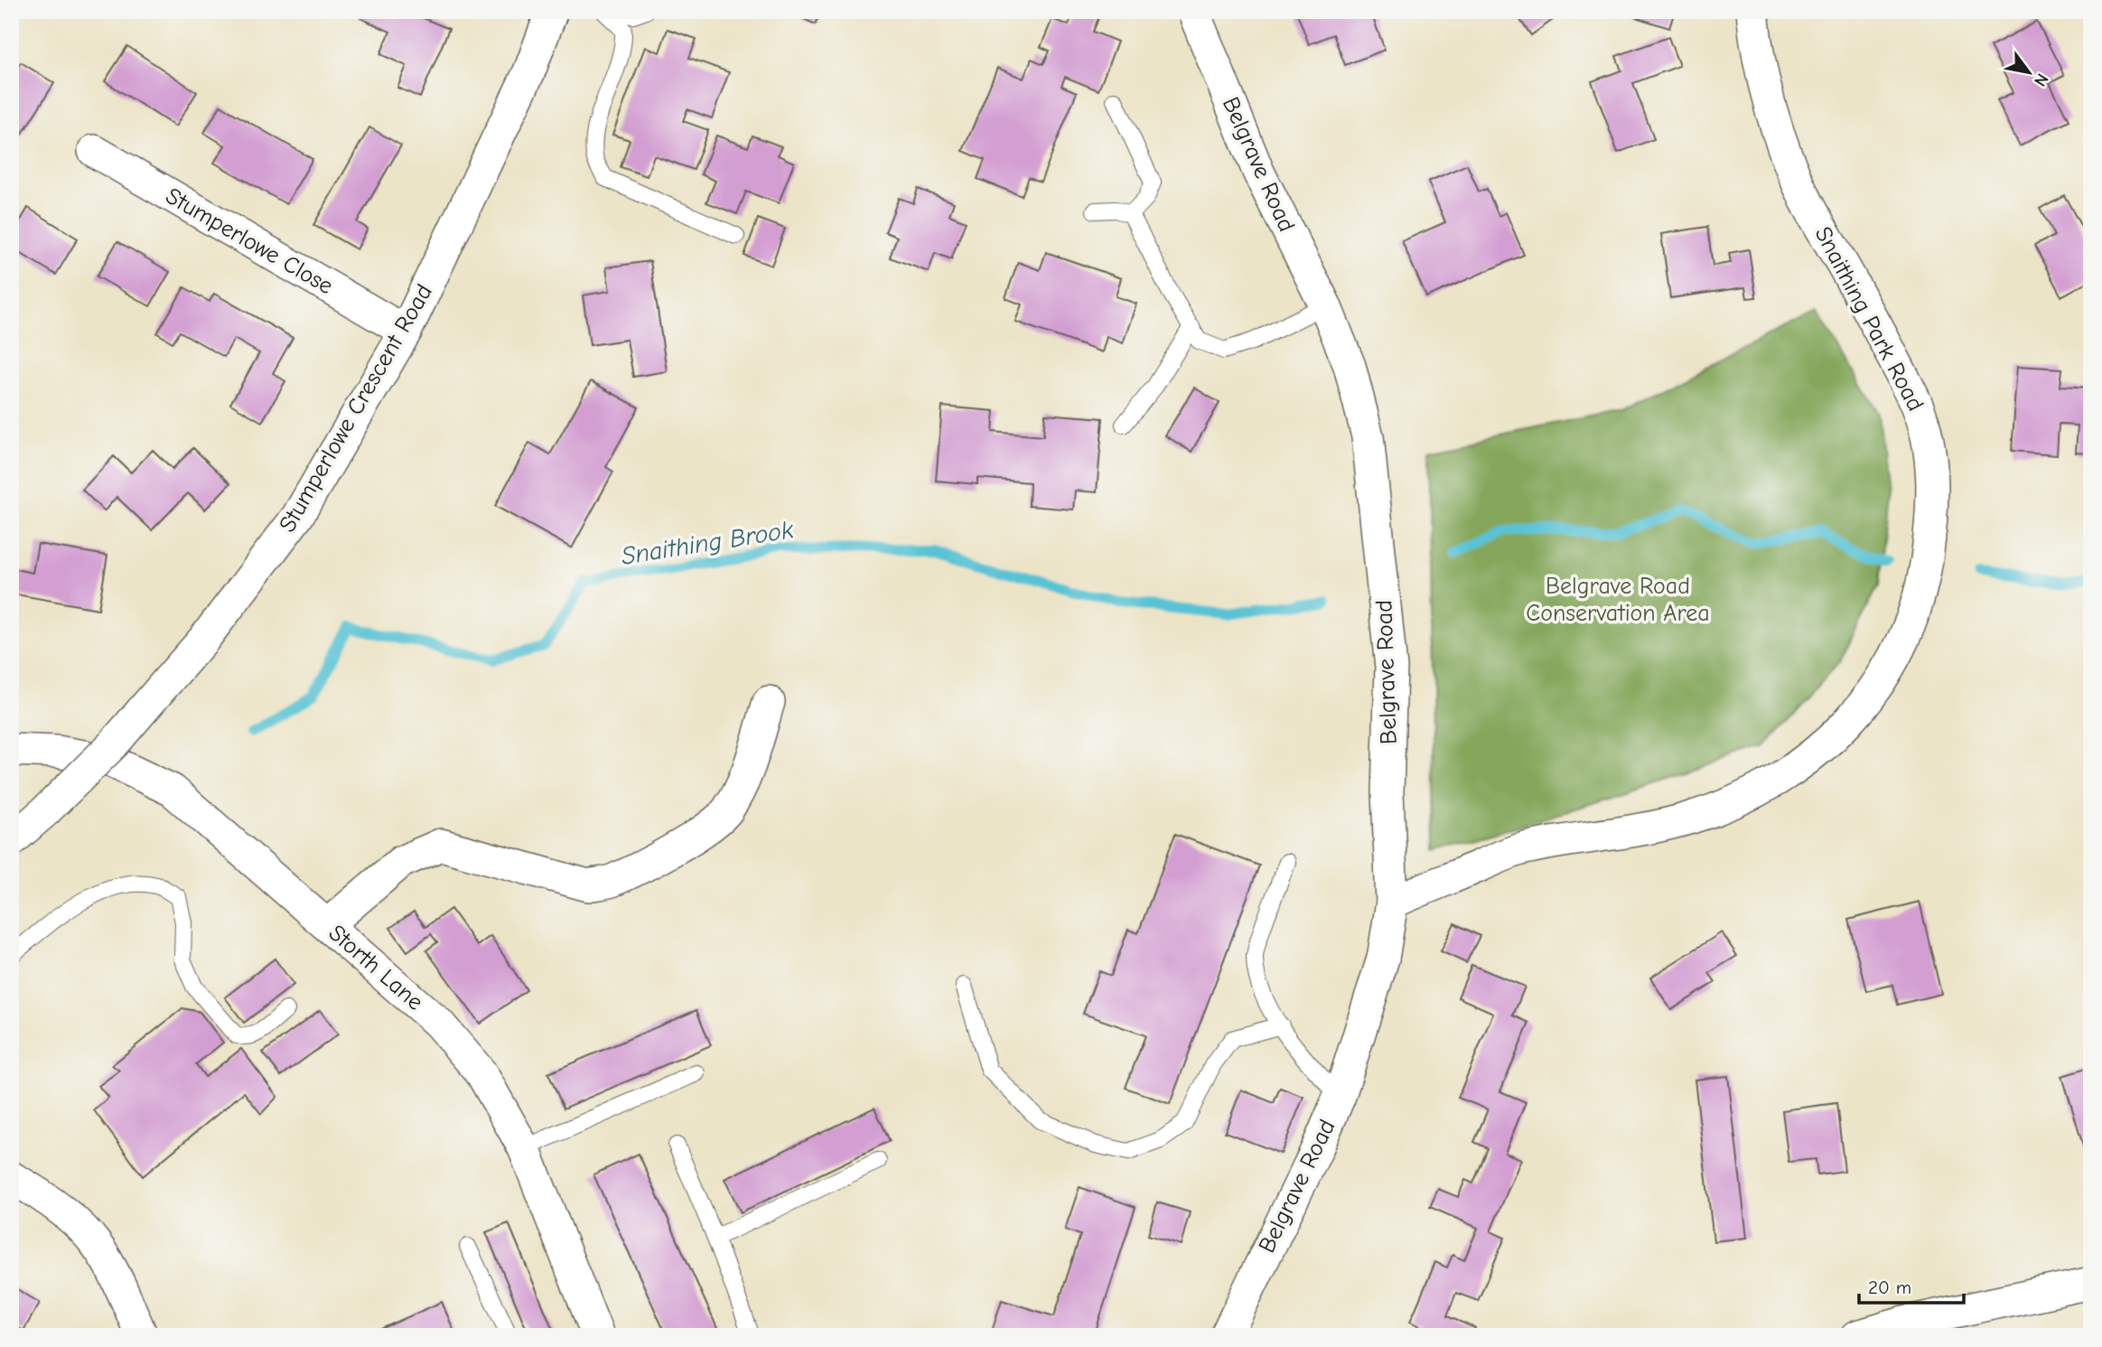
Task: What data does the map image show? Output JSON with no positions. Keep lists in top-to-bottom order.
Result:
{
  "streets": {
    "street": [
      "Belgrave Road",
      "Stumperlowe Close",
      "Snaithing Park Road",
      "Stumperlowe Crescent Road",
      "Storth Lane"
    ]
  },
  "crossings": [
    ["Belgrave Road", "Snaithing Park Road"],
    ["Stumperlowe Close", "Stumperlowe Crescent Road"]
  ],
  "water": ["Snaithing Brook"],
  "parks": ["Belgrave Road Conservation Area"],
  "scale_bar": "20 m",
  "north": "bottom right"
}
